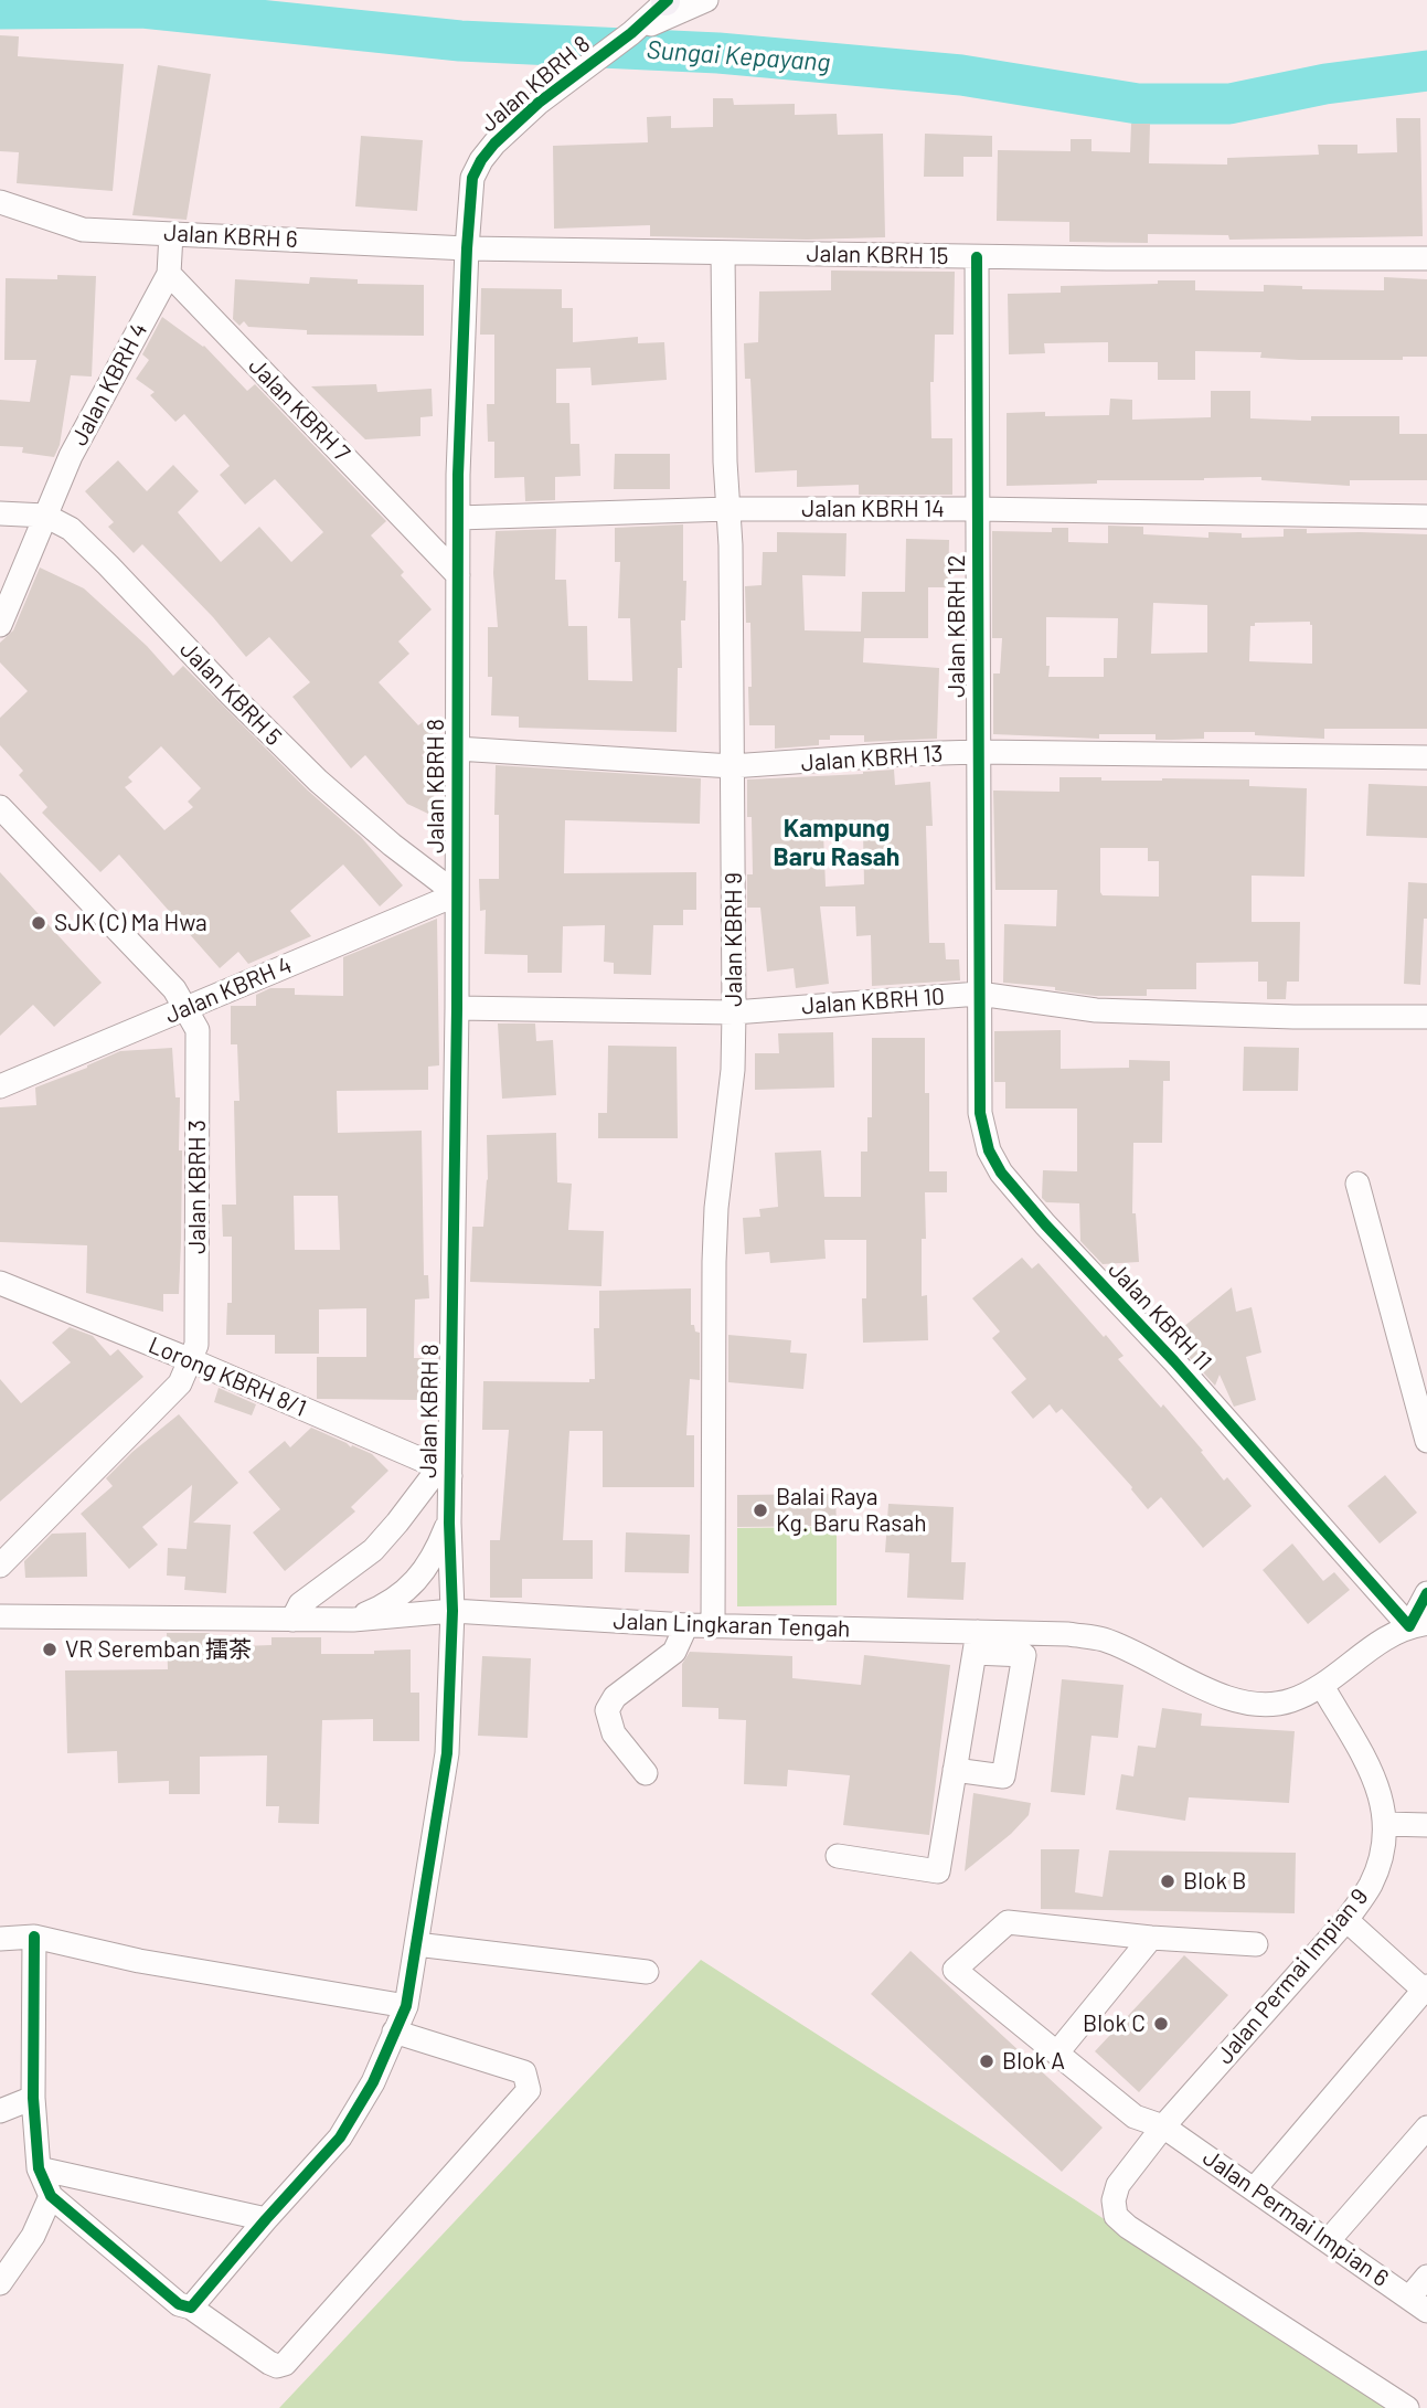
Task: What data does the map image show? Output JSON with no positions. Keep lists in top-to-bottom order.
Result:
{
  "streets": {
    "street": [
      "Jalan KBRH 8",
      "Jalan KBRH 6",
      "Jalan KBRH 15",
      "Jalan KBRH 4",
      "Jalan KBRH 7",
      "Jalan KBRH 14",
      "Jalan KBRH 12",
      "Jalan KBRH 5",
      "Jalan KBRH 13",
      "Jalan KBRH 9",
      "Jalan KBRH 10",
      "Jalan KBRH 3",
      "Jalan KBRH 11",
      "Lorong KBRH 8/1",
      "Jalan Lingkaran Tengah",
      "Jalan Permai Impian 9",
      "Jalan Permai Impian 6"
    ]
  },
  "crossings": [
    ["Jalan KBRH 8", "Jalan KBRH 6"],
    ["Jalan KBRH 8", "Jalan KBRH 15"],
    ["Jalan KBRH 8", "Jalan KBRH 4"],
    ["Jalan KBRH 8", "Jalan KBRH 7"],
    ["Jalan KBRH 8", "Jalan KBRH 14"],
    ["Jalan KBRH 8", "Jalan KBRH 5"],
    ["Jalan KBRH 8", "Jalan KBRH 13"],
    ["Jalan KBRH 8", "Jalan KBRH 10"],
    ["Jalan KBRH 8", "Lorong KBRH 8/1"],
    ["Jalan KBRH 8", "Jalan Lingkaran Tengah"],
    ["Jalan KBRH 6", "Jalan KBRH 15"],
    ["Jalan KBRH 15", "Jalan KBRH 12"],
    ["Jalan KBRH 15", "Jalan KBRH 9"],
    ["Jalan KBRH 4", "Jalan KBRH 7"],
    ["Jalan KBRH 4", "Jalan KBRH 5"],
    ["Jalan KBRH 4", "Jalan KBRH 3"],
    ["Jalan KBRH 14", "Jalan KBRH 12"],
    ["Jalan KBRH 14", "Jalan KBRH 9"],
    ["Jalan KBRH 12", "Jalan KBRH 13"],
    ["Jalan KBRH 12", "Jalan KBRH 10"],
    ["Jalan KBRH 12", "Jalan KBRH 11"],
    ["Jalan KBRH 13", "Jalan KBRH 9"],
    ["Jalan KBRH 9", "Jalan KBRH 10"],
    ["Jalan KBRH 9", "Jalan Lingkaran Tengah"],
    ["Jalan KBRH 10", "Jalan KBRH 11"],
    ["Jalan KBRH 3", "Lorong KBRH 8/1"],
    ["Jalan KBRH 11", "Jalan Lingkaran Tengah"],
    ["Jalan Lingkaran Tengah", "Jalan Permai Impian 9"],
    ["Jalan Permai Impian 9", "Jalan Permai Impian 6"]
  ],
  "districts": ["Kampung Baru Rasah"],
  "water": ["Sungai Kepayang"],
  "places": [
    "SJK (C) Ma Hwa",
    "Balai Raya Kg. Baru Rasah",
    "VR Seremban 擂茶",
    "Blok B",
    "Blok C",
    "Blok A"
  ]
}
